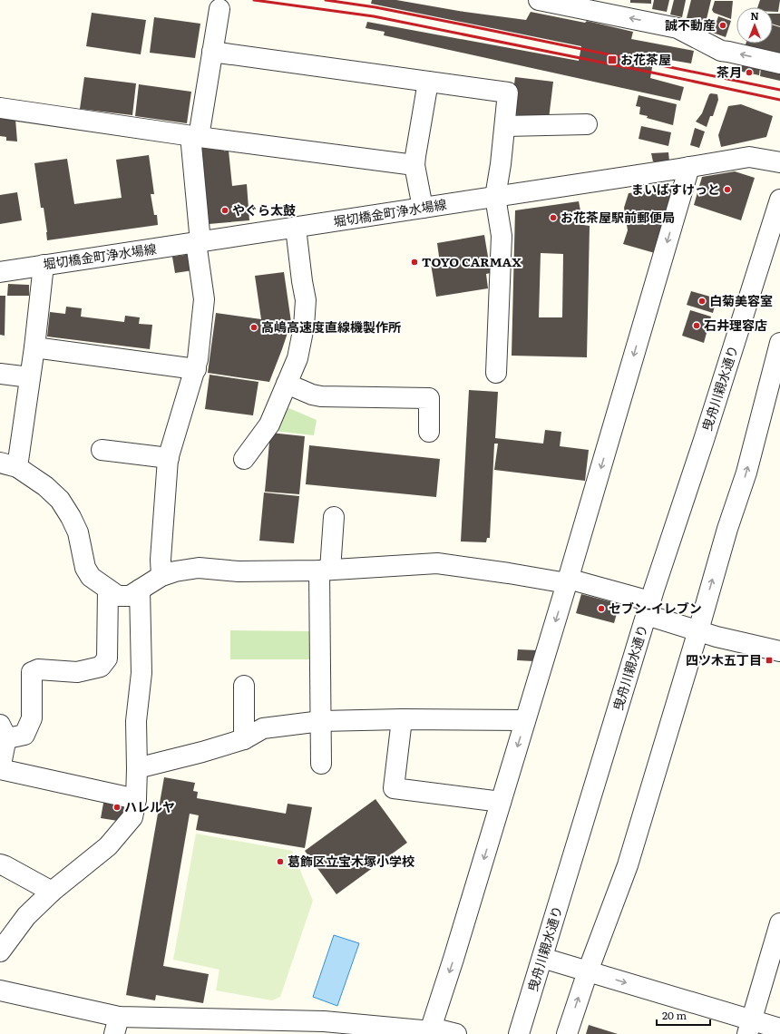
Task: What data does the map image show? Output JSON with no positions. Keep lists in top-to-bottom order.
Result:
{
  "streets": {
    "street": ["堀切橋金町浄水場線", "曳舟川親水通り"]
  },
  "places": {
    "other": [
      "誠不動産",
      "茶月",
      "まいばすけっと",
      "やぐら太鼓",
      "お花茶屋駅前郵便局",
      "TOYO CARMAX",
      "白菊美容室",
      "石井理容店",
      "高嶋高速度直線機製作所",
      "セブン-イレブン",
      "ハレルヤ",
      "葛飾区立宝木塚小学校"
    ],
    "transit": ["お花茶屋", "四ツ木五丁目"]
  },
  "scale_bar": "20 m",
  "north": "top"
}
